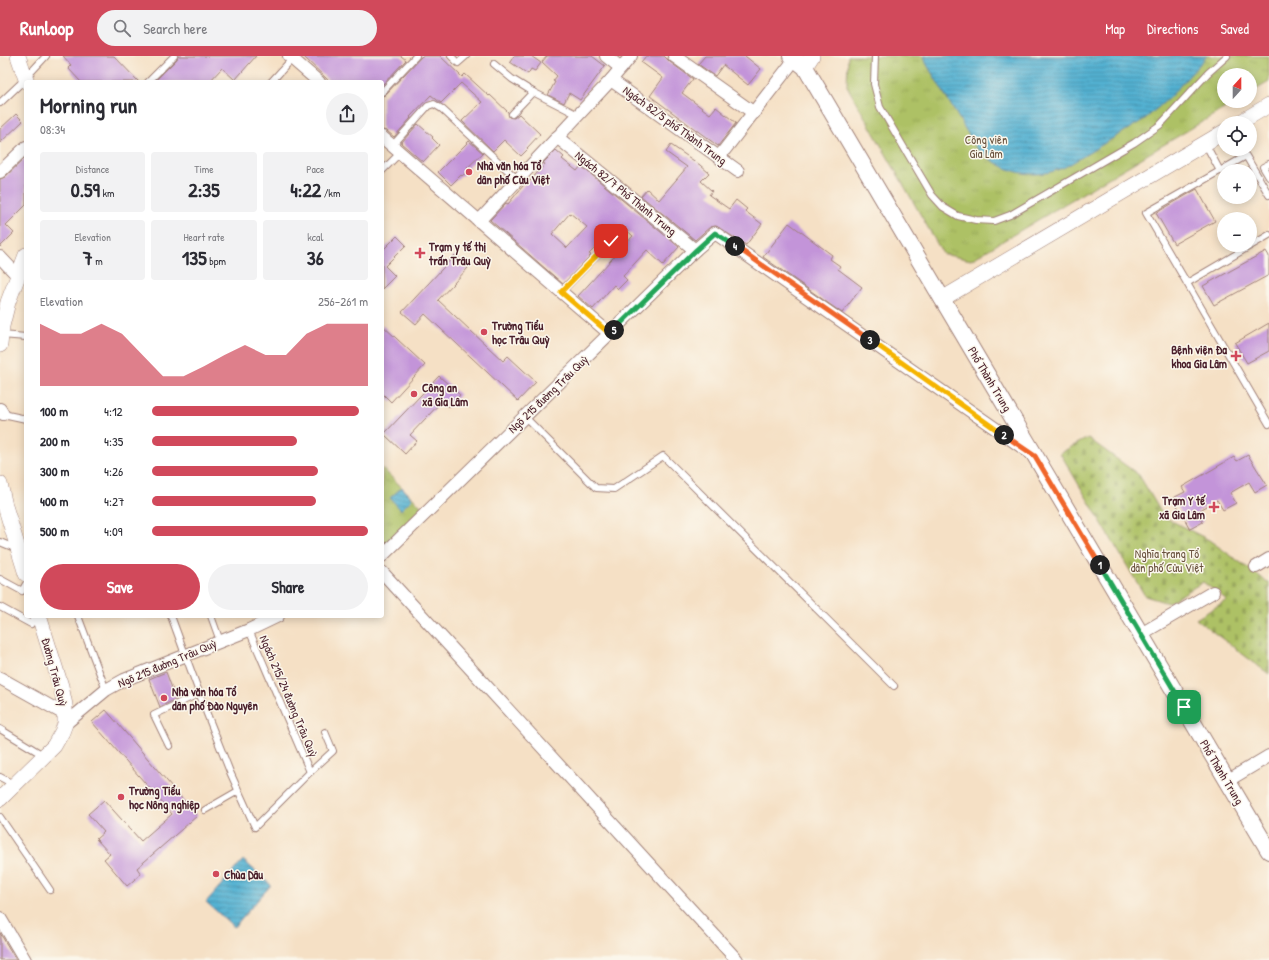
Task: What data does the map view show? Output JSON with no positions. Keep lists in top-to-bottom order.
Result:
{
  "streets": {
    "main road": ["Phố Thành Trung"],
    "street": [
      "Ngách 82/5 phố Thành Trung",
      "Ngách 82/7 Phố Thành Trung",
      "Ngõ 215 đường Trâu Quỳ",
      "Đường Trâu Quỳ"
    ],
    "lane": ["Ngách 215/24 đường Trâu Quỳ"]
  },
  "crossings": [
    ["Ngách 82/7 Phố Thành Trung", "Ngõ 215 đường Trâu Quỳ"],
    ["Phố Thành Trung", "Ngõ 215 đường Trâu Quỳ"],
    ["Ngõ 215 đường Trâu Quỳ", "Đường Trâu Quỳ"],
    ["Ngõ 215 đường Trâu Quỳ", "Ngách 215/24 đường Trâu Quỳ"]
  ],
  "parks": ["Công viên Gia Lâm", "Nghĩa trang Tổ dân phố Cửu Việt"],
  "places": {
    "other": [
      "Nhà văn hóa Tổ dân phố Cửu Việt",
      "Trường Tiểu học Trâu Quỳ",
      "Công an xã Gia Lâm",
      "Nhà văn hóa Tổ dân phố Đào Nguyên",
      "Trường Tiểu học Nông nghiệp",
      "Chùa Dâu"
    ],
    "health": ["Trạm y tế thị trấn Trâu Quỳ", "Bệnh viện Đa khoa Gia Lâm", "Trạm Y tế xã Gia Lâm"]
  },
  "north": "top",
  "page": {
    "header": "Runloop",
    "search": "Search here",
    "nav": ["Map", "Directions", "Saved"],
    "map_buttons": ["+", "−"],
    "heading": ["Morning run", "08:34"],
    "stats": [
      ["Distance", "0.59 km"],
      ["Time", "2:35"],
      ["Pace", "4:22 /km"],
      ["Elevation", "7 m"],
      ["Heart rate", "135 bpm"],
      ["kcal", "36"]
    ],
    "pins": [
      "4",
      "5",
      "3",
      "2",
      "1"
    ],
    "chart": ["Elevation", "256–261 m"],
    "list": [
      {
        "name": "100 m",
        "note": "4:12"
      },
      {
        "name": "200 m",
        "note": "4:35"
      },
      {
        "name": "300 m",
        "note": "4:26"
      },
      {
        "name": "400 m",
        "note": "4:27"
      },
      {
        "name": "500 m",
        "note": "4:09"
      }
    ],
    "buttons": ["Save", "Share"]
  }
}
